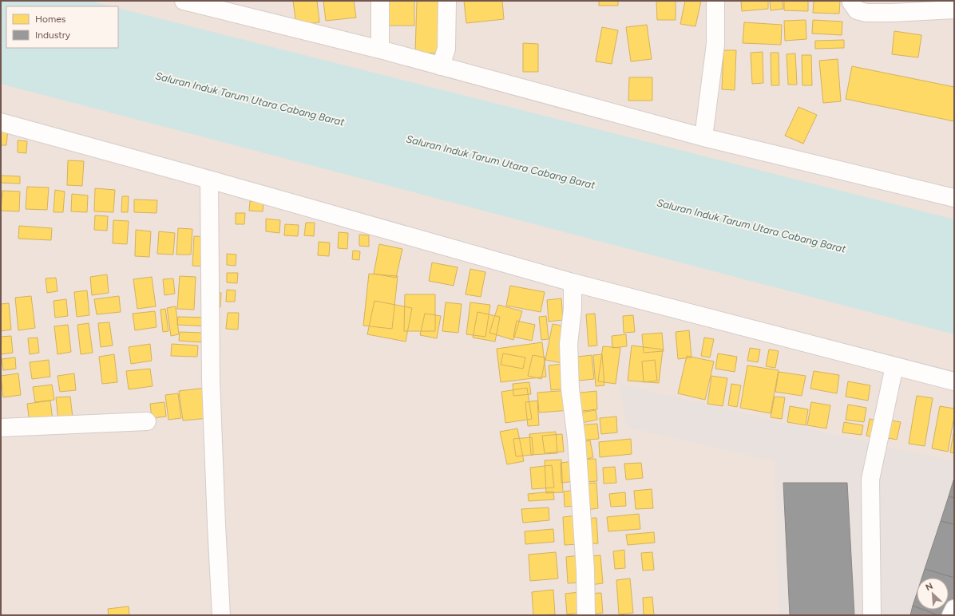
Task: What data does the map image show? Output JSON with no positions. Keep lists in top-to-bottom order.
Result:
{
  "water": ["Saluran Induk Tarum Utara Cabang Barat"],
  "legend": ["Homes", "Industry"],
  "north": "top left"
}
